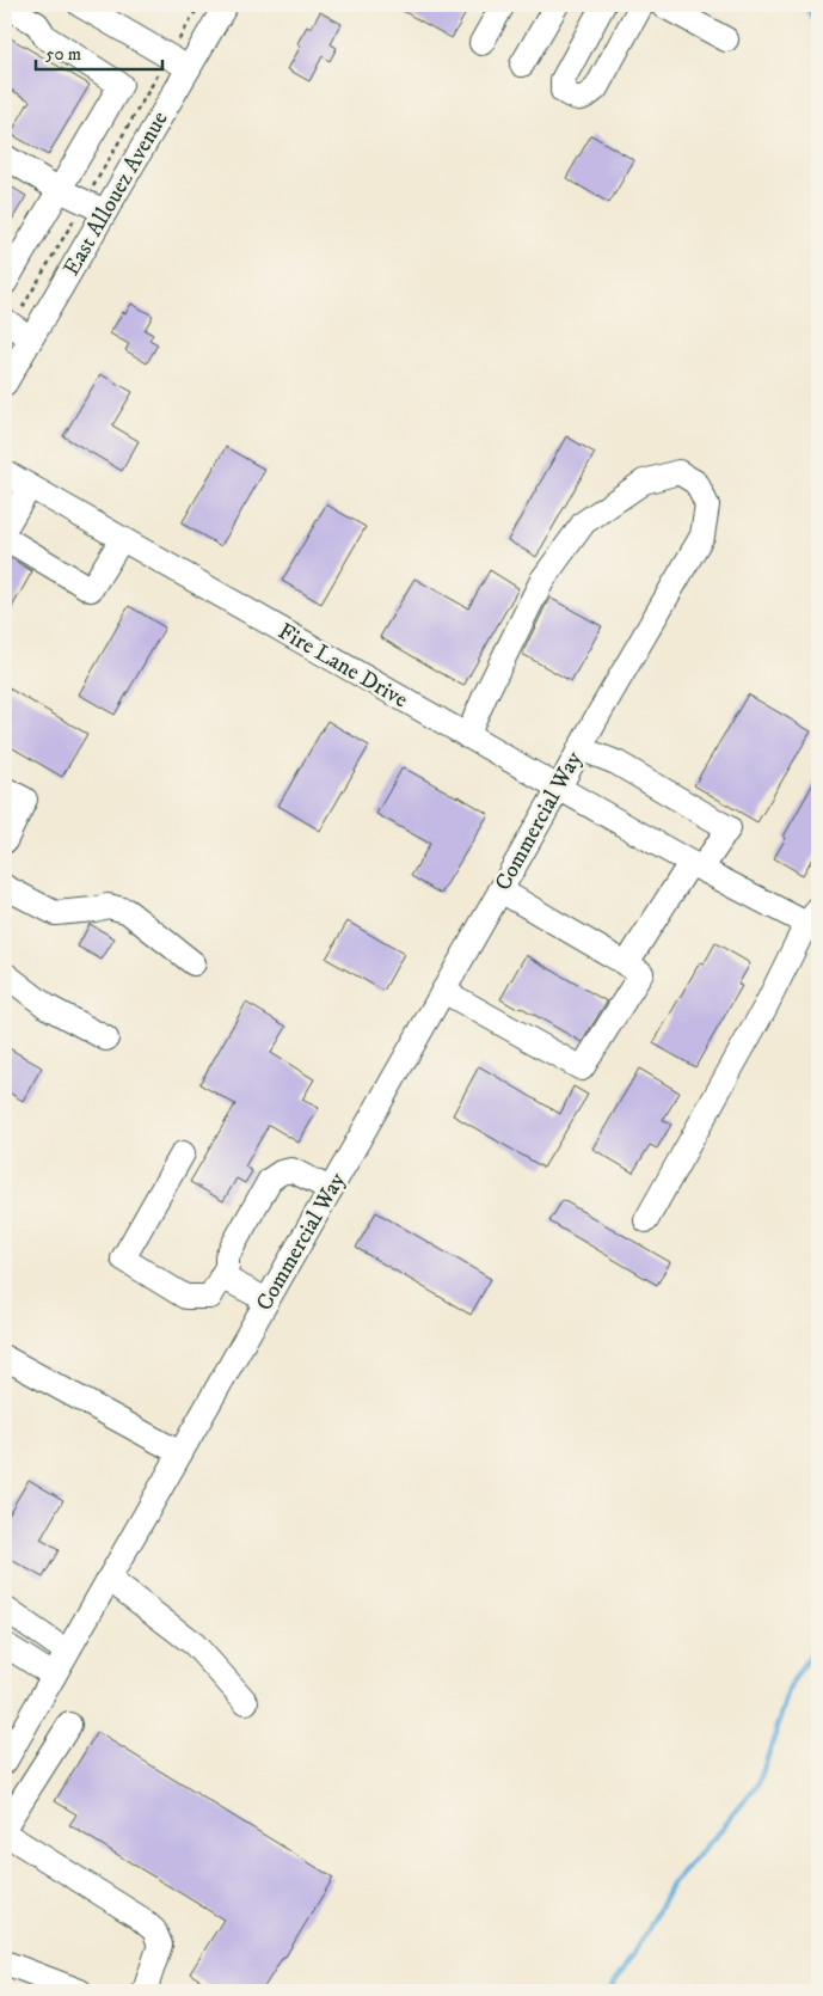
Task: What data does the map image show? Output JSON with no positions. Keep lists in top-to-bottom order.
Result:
{
  "streets": {
    "street": ["East Allouez Avenue", "Fire Lane Drive", "Commercial Way"]
  },
  "crossings": [
    ["Fire Lane Drive", "Commercial Way"]
  ],
  "scale_bar": "50 m"
}
